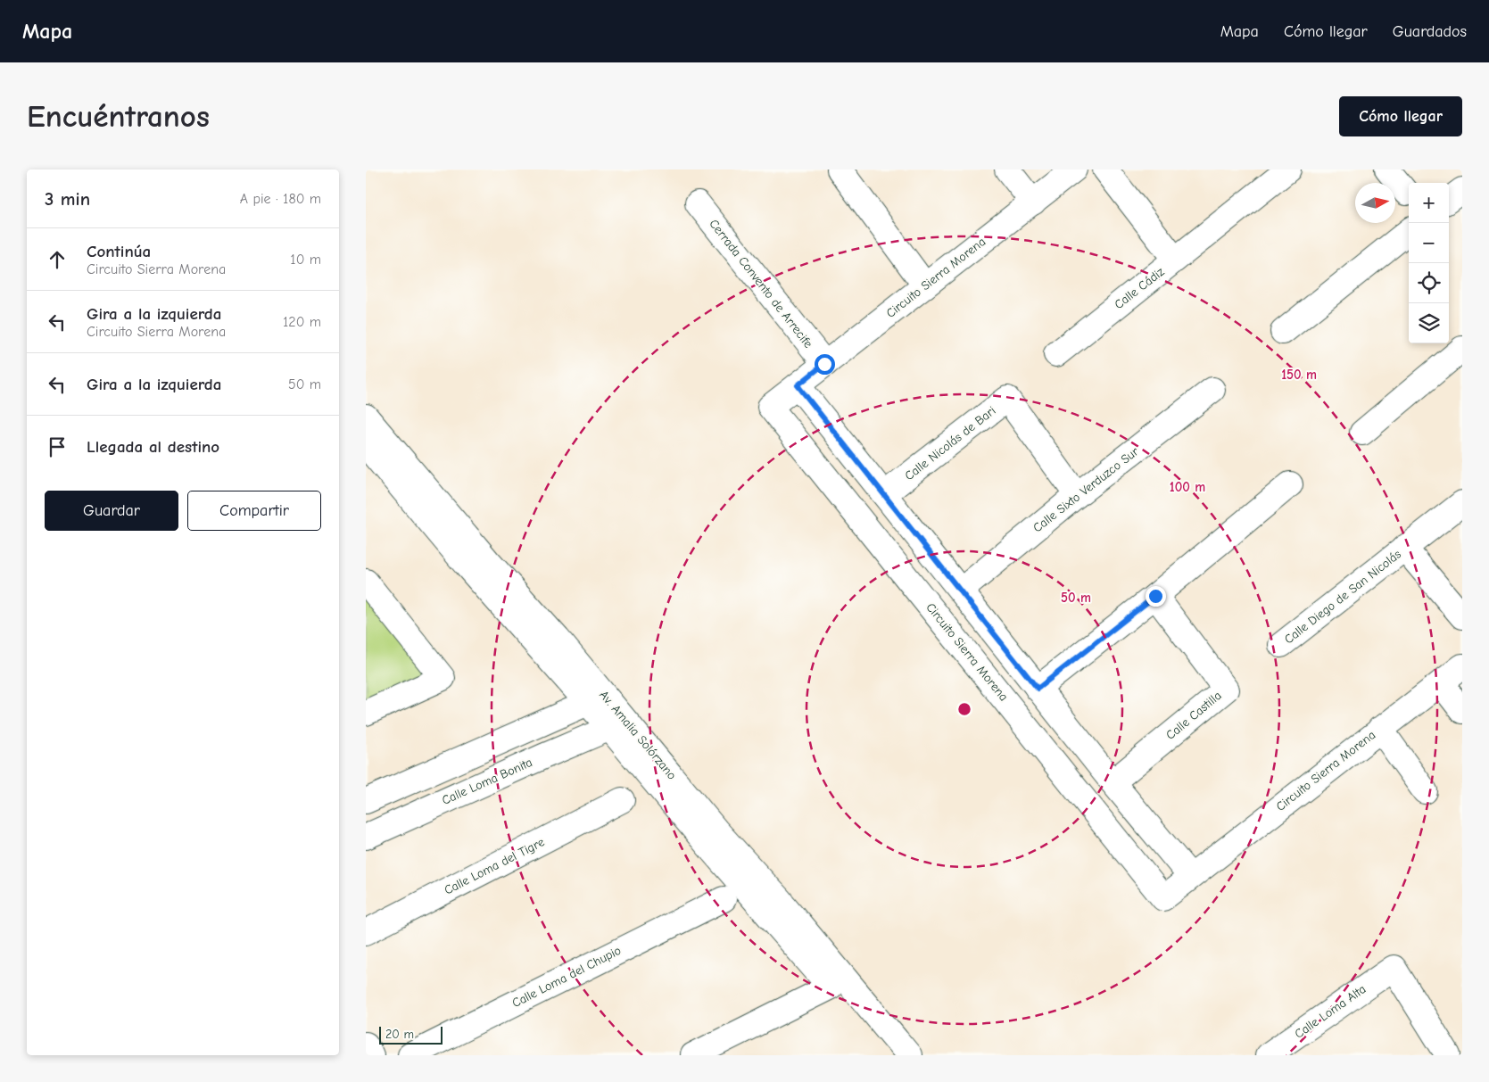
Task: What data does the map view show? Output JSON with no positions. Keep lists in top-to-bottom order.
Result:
{
  "streets": {
    "street": [
      "Circuito Sierra Morena",
      "Cerrada Convento de Arrecife",
      "Calle Cádiz",
      "Calle Nicolás de Bari",
      "Calle Sixto Verduzco Sur",
      "Calle Diego de San Nicolás",
      "Calle Castilla",
      "Av. Amalia Solórzano",
      "Calle Loma Bonita",
      "Calle Loma del Tigre",
      "Calle Loma del Chupio",
      "Calle Loma Alta"
    ]
  },
  "crossings": [
    ["Circuito Sierra Morena", "Cerrada Convento de Arrecife"],
    ["Calle Nicolás de Bari", "Calle Sixto Verduzco Sur"],
    ["Av. Amalia Solórzano", "Calle Loma Bonita"]
  ],
  "scale_bar": "20 m",
  "north": "right",
  "page": {
    "header": "Mapa",
    "nav": ["Mapa", "Cómo llegar", "Guardados"],
    "buttons": [
      "Cómo llegar",
      ["Guardar", "Compartir"]
    ],
    "title": "Encuéntranos",
    "heading": ["3 min", "A pie · 180 m"],
    "map_buttons": ["+", "−"],
    "list": [
      ["Continúa", "Circuito Sierra Morena", "10 m"],
      ["Gira a la izquierda", "Circuito Sierra Morena", "120 m"],
      ["Gira a la izquierda", "50 m"],
      "Llegada al destino"
    ],
    "scale": "20 m"
  },
  "rings": ["150 m", "100 m", "50 m"]
}
